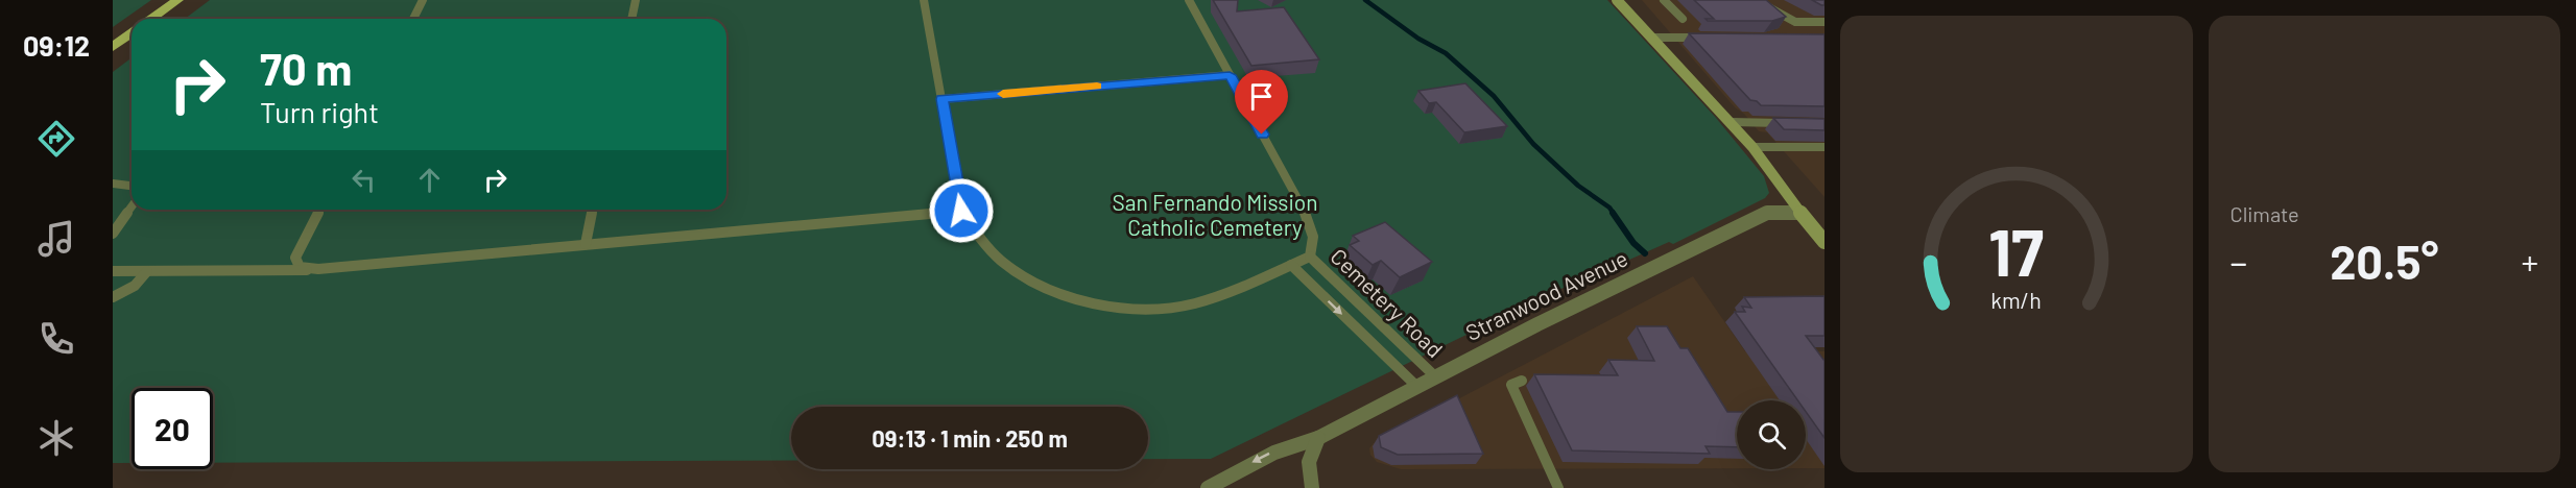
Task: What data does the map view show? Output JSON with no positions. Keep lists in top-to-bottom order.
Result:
{
  "streets": {
    "street": ["Stranwood Avenue"],
    "lane": ["Cemetery Road"]
  },
  "crossings": [
    ["Stranwood Avenue", "Cemetery Road"]
  ],
  "parks": ["San Fernando Mission Catholic Cemetery"],
  "page": {
    "tabs": "09:12",
    "tile": "Climate",
    "turn": ["70 m", "Turn right"],
    "heat": ["−", "20.5°", "+"],
    "limit": "20",
    "trip": "09:13 · 1 min · 250 m",
    "gauge": ["17", "km/h"]
  }
}
